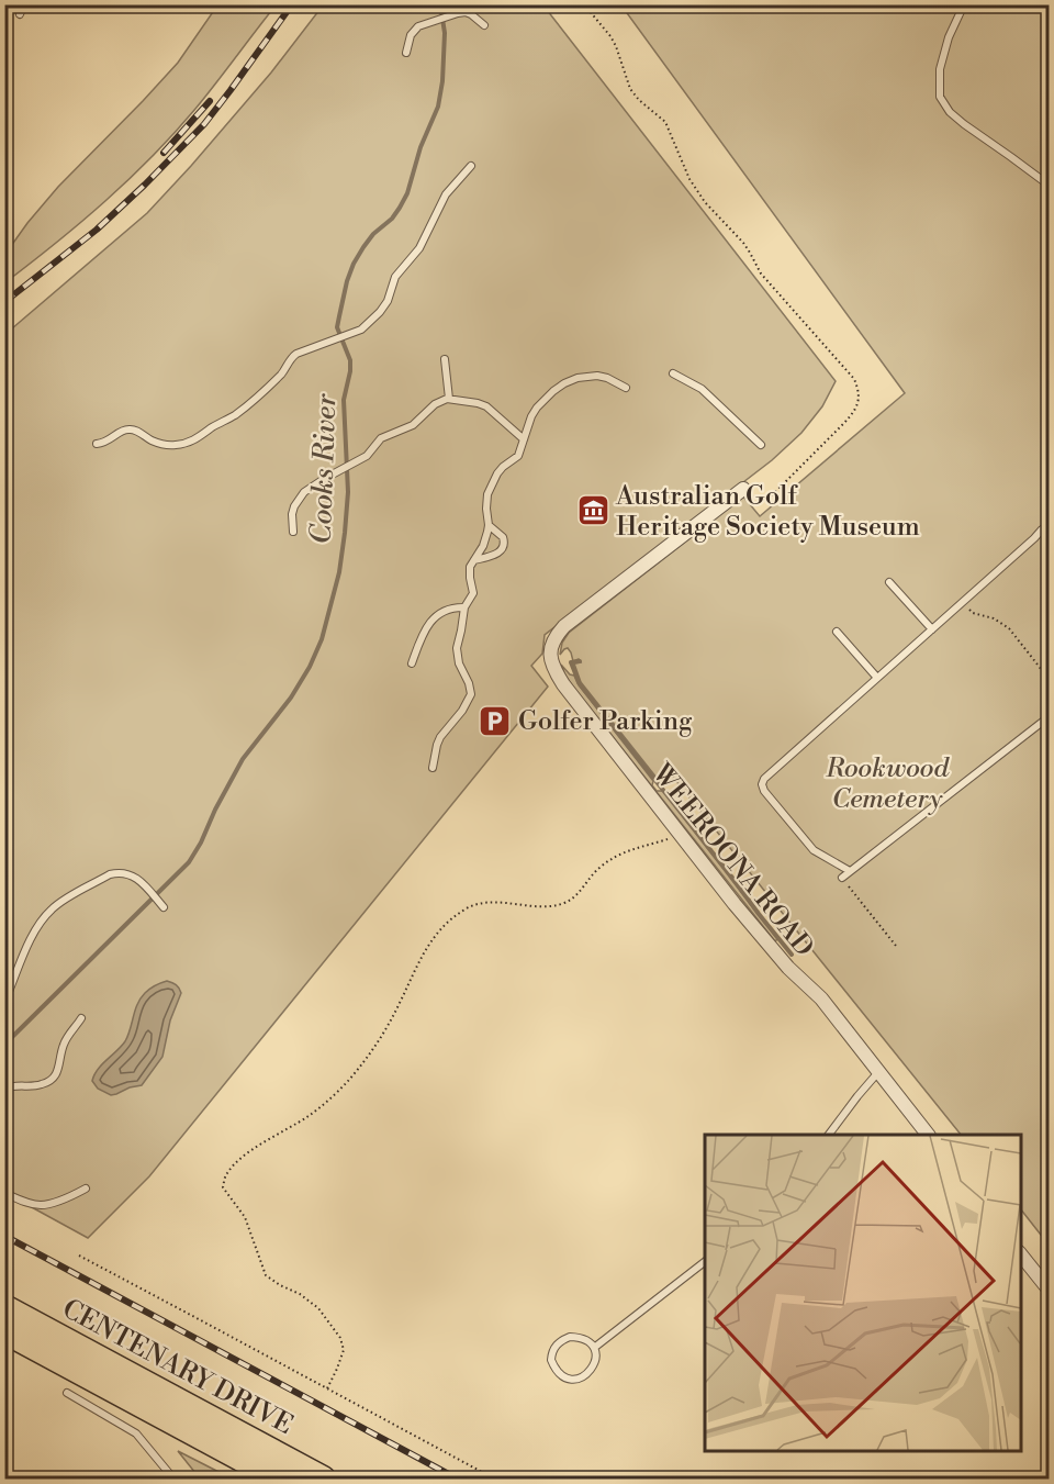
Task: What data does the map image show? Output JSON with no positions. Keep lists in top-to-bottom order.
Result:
{
  "streets": {
    "highway": ["CENTENARY DRIVE"],
    "street": ["WEEROONA ROAD"]
  },
  "water": ["Cooks River"],
  "parks": ["Rookwood Cemetery"],
  "places": {
    "museum": ["Australian Golf Heritage Society Museum"],
    "parking": ["Golfer Parking"]
  }
}
